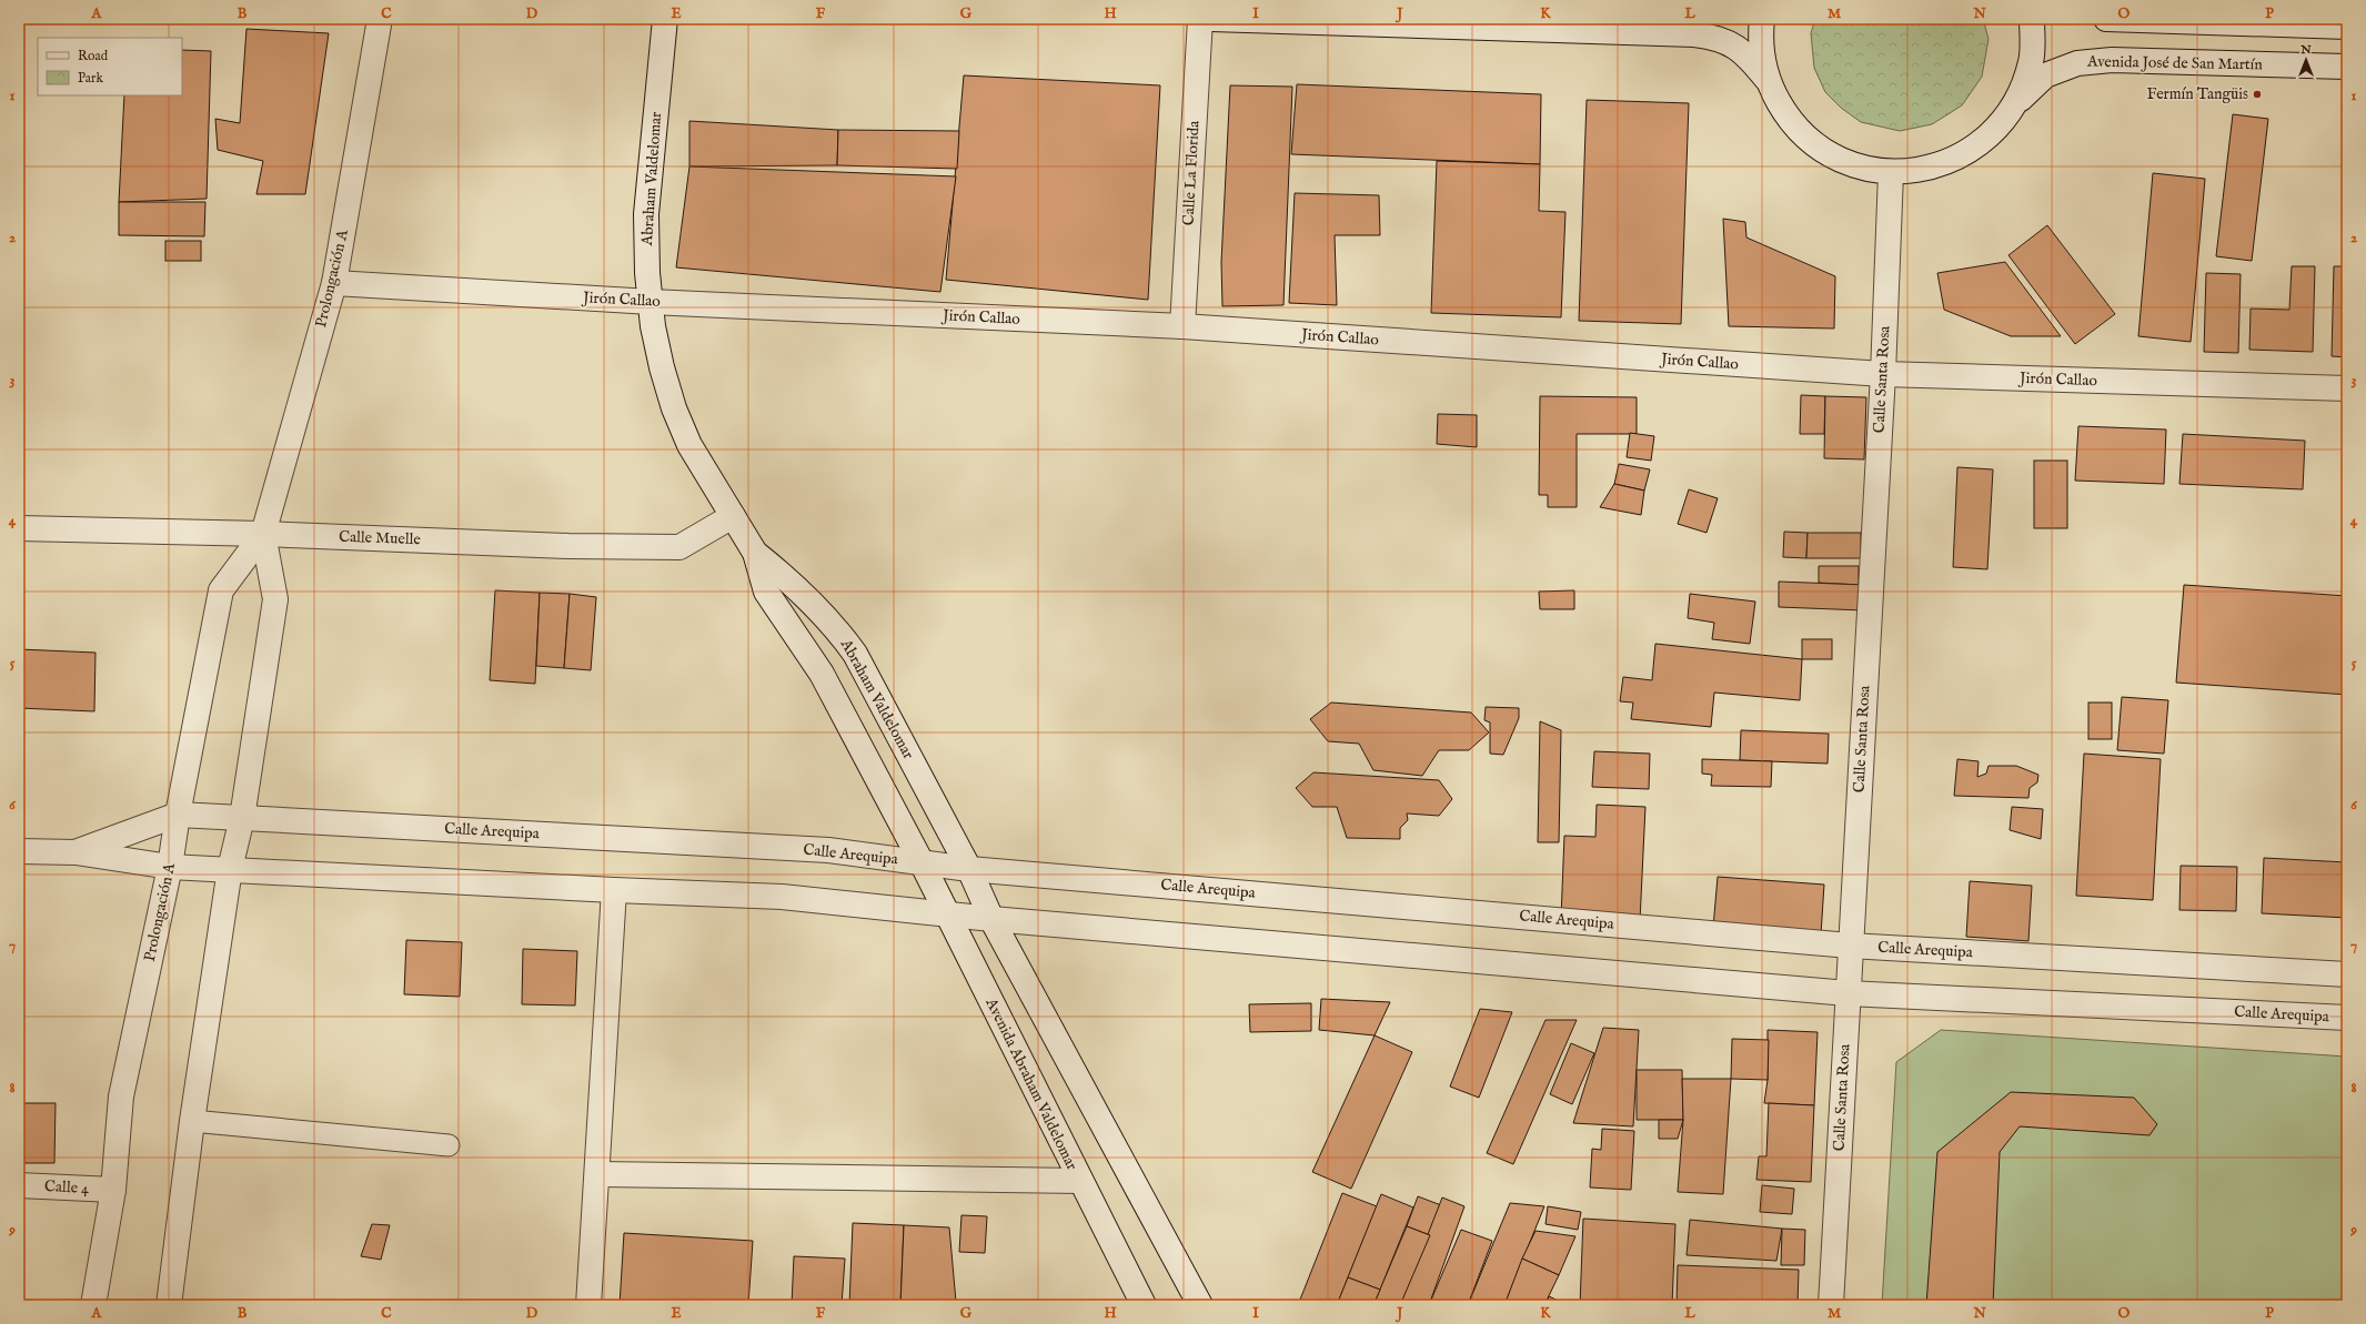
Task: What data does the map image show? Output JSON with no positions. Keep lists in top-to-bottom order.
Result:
{
  "streets": {
    "street": [
      "Avenida José de San Martín",
      "Calle La Florida",
      "Abraham Valdelomar",
      "Prolongación A",
      "Jirón Callao",
      "Calle Santa Rosa",
      "Calle Muelle",
      "Calle Arequipa",
      "Avenida Abraham Valdelomar",
      "Calle 4"
    ]
  },
  "crossings": [
    ["Calle La Florida", "Jirón Callao"],
    ["Abraham Valdelomar", "Jirón Callao"],
    ["Abraham Valdelomar", "Calle Muelle"],
    ["Abraham Valdelomar", "Calle Arequipa"],
    ["Abraham Valdelomar", "Avenida Abraham Valdelomar"],
    ["Prolongación A", "Jirón Callao"],
    ["Prolongación A", "Calle Muelle"],
    ["Prolongación A", "Calle Arequipa"],
    ["Prolongación A", "Calle 4"],
    ["Jirón Callao", "Calle Santa Rosa"],
    ["Calle Santa Rosa", "Calle Arequipa"],
    ["Calle Arequipa", "Avenida Abraham Valdelomar"]
  ],
  "places": ["Fermín Tangüis"],
  "legend": ["Road", "Park"],
  "north": "top",
  "grid": {
    "columns": [
      "A",
      "B",
      "C",
      "D",
      "E",
      "F",
      "G",
      "H",
      "I",
      "J",
      "K",
      "L",
      "M",
      "N",
      "O",
      "P"
    ],
    "rows": [
      "1",
      "2",
      "3",
      "4",
      "5",
      "6",
      "7",
      "8",
      "9"
    ]
  }
}
